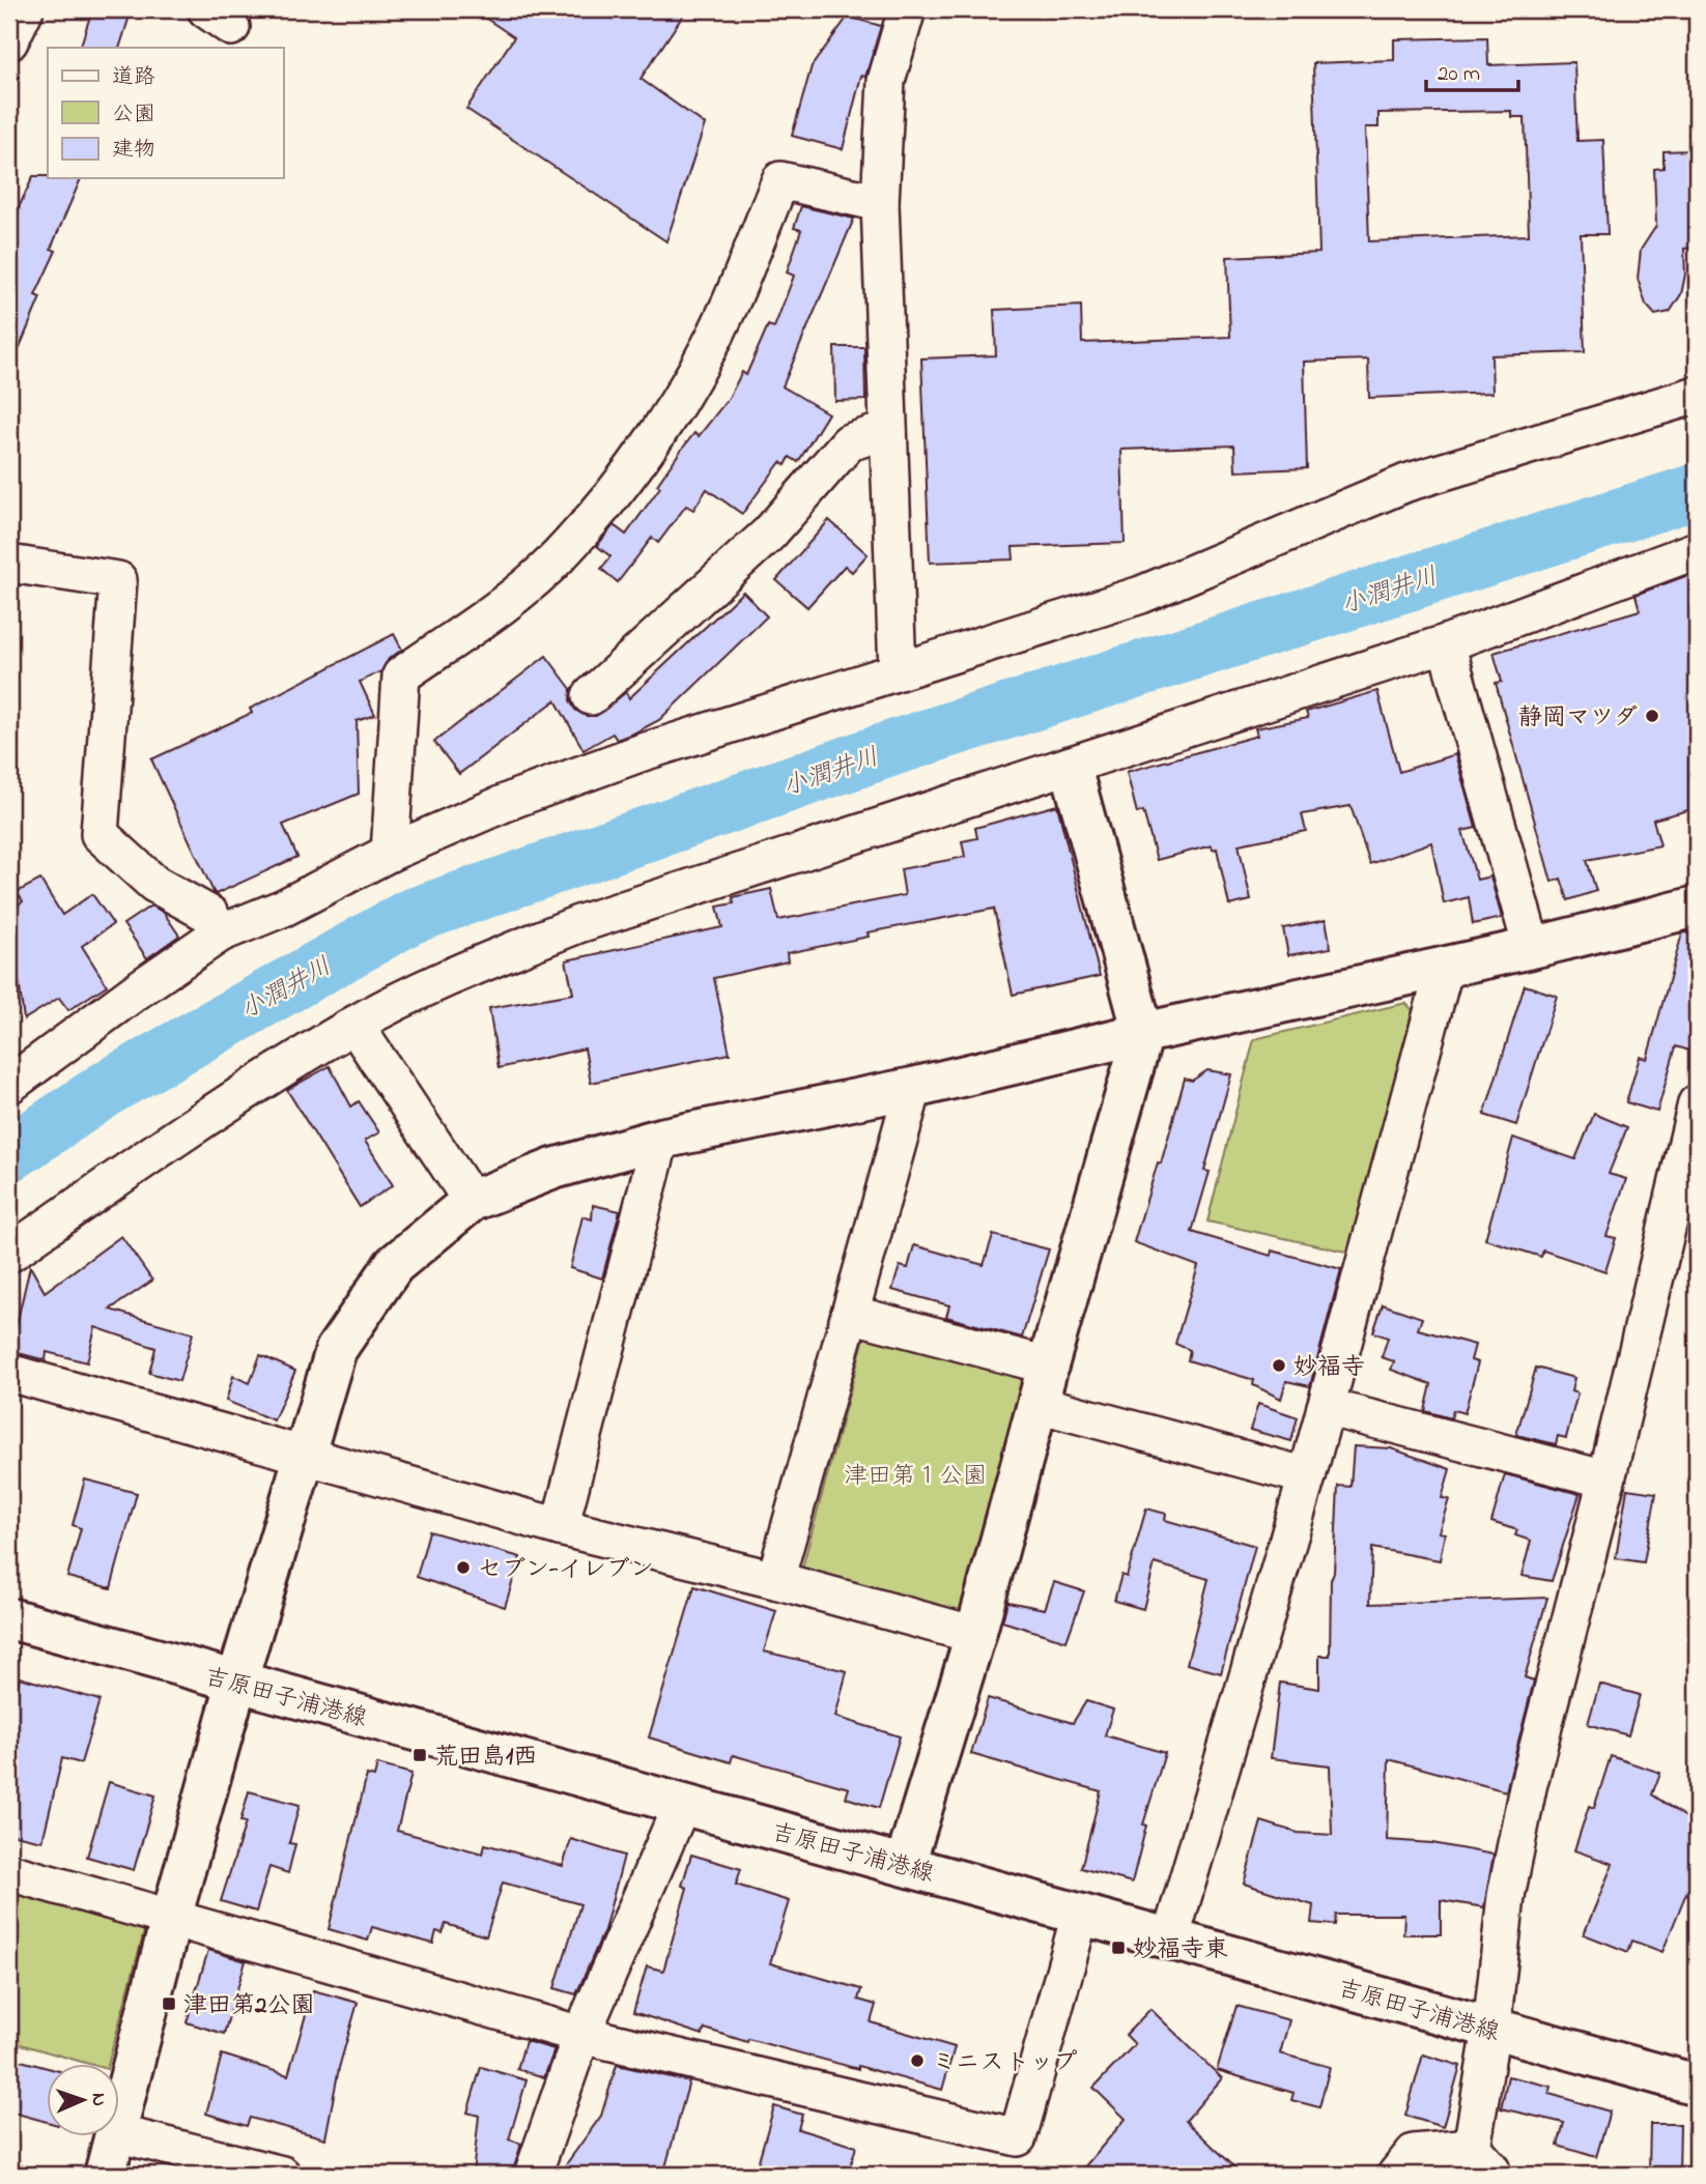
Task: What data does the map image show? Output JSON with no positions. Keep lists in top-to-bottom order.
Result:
{
  "streets": {
    "street": ["吉原田子浦港線"]
  },
  "water": ["小潤井川"],
  "parks": ["津田第１公園"],
  "places": {
    "other": [
      "静岡マツダ",
      "妙福寺",
      "セブン-イレブン",
      "ミニストップ"
    ],
    "transit": ["荒田島1西", "妙福寺東", "津田第2公園"]
  },
  "legend": ["道路", "公園", "建物"],
  "scale_bar": "20 m",
  "north": "right"
}
